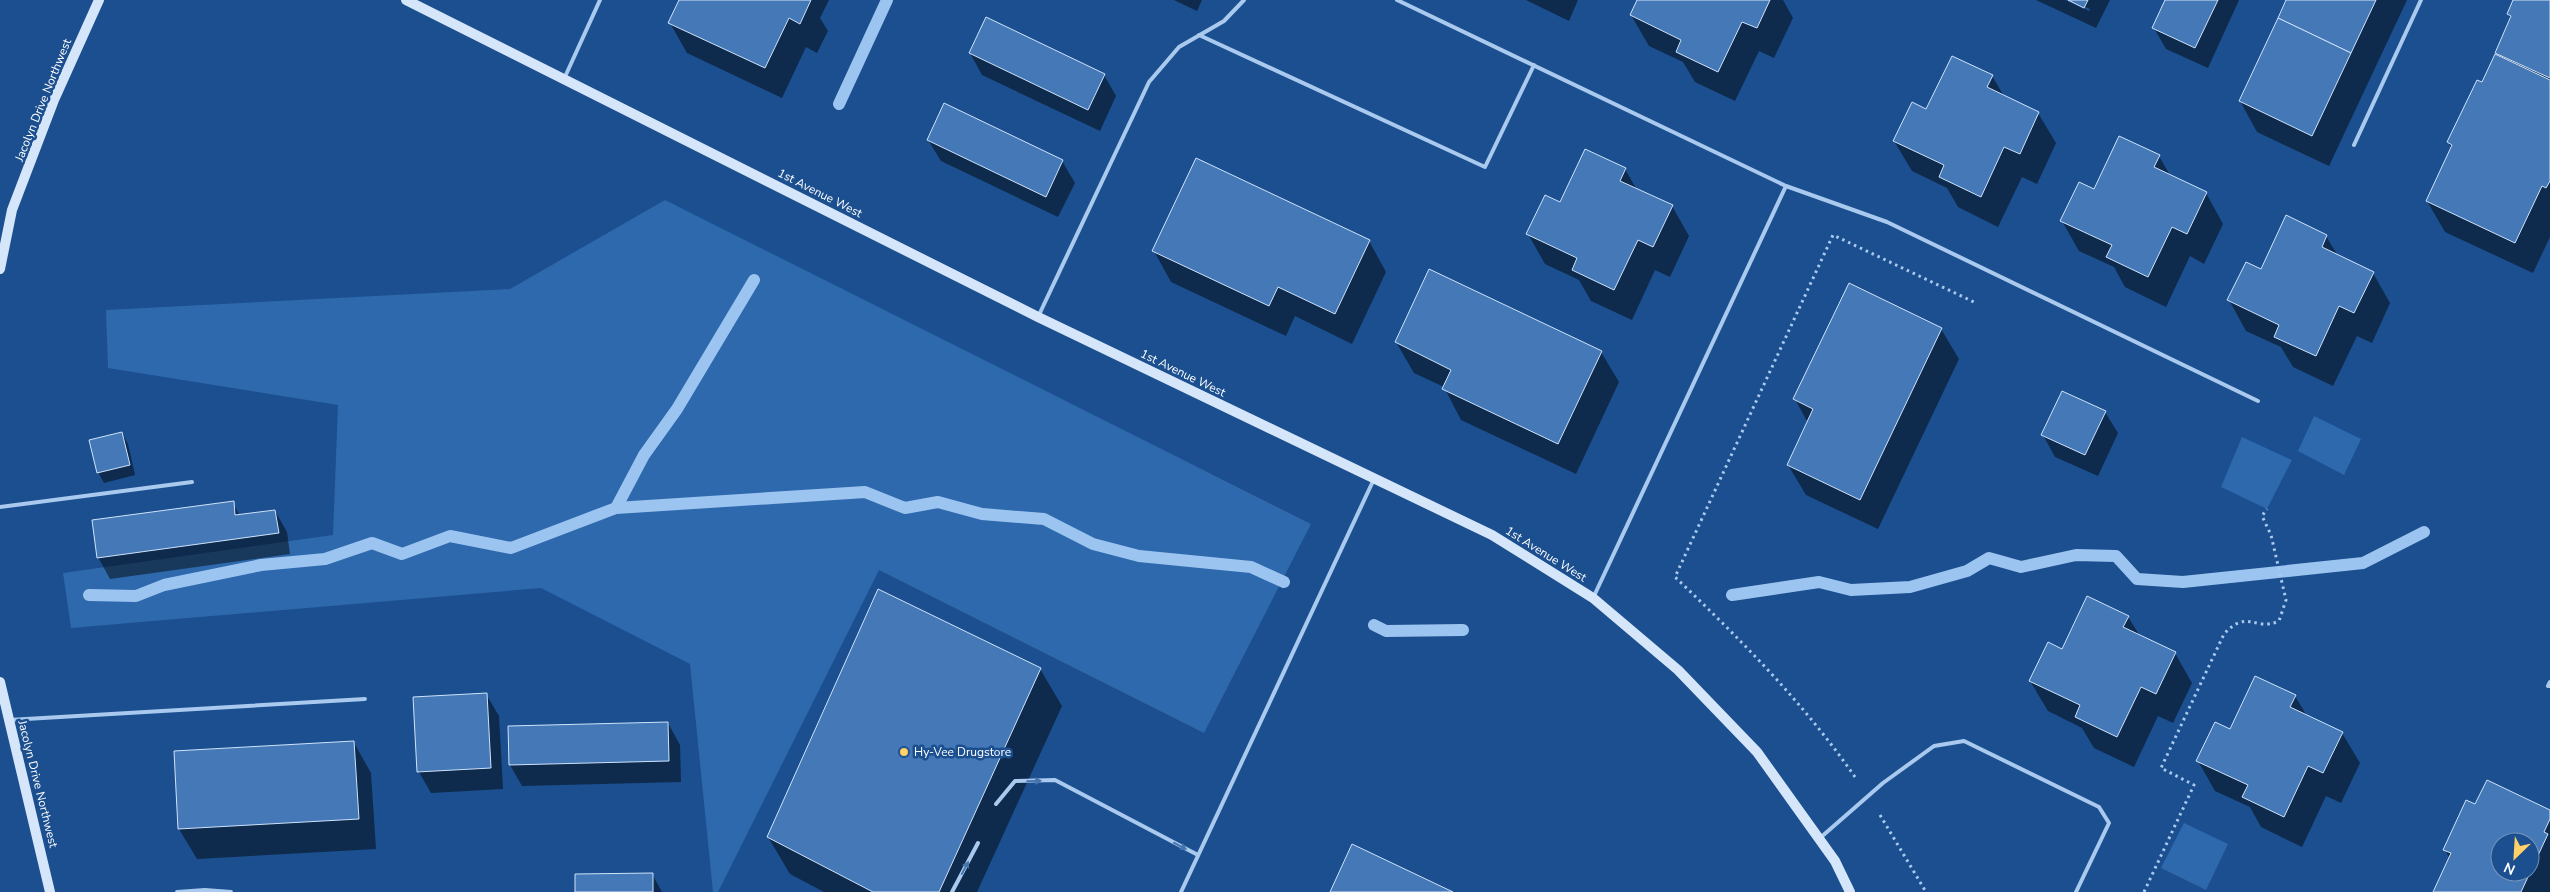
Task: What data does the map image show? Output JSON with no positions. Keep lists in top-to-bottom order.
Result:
{
  "streets": {
    "street": ["Jacolyn Drive Northwest", "1st Avenue West"]
  },
  "places": ["Hy-Vee Drugstore"],
  "north": "bottom left"
}
